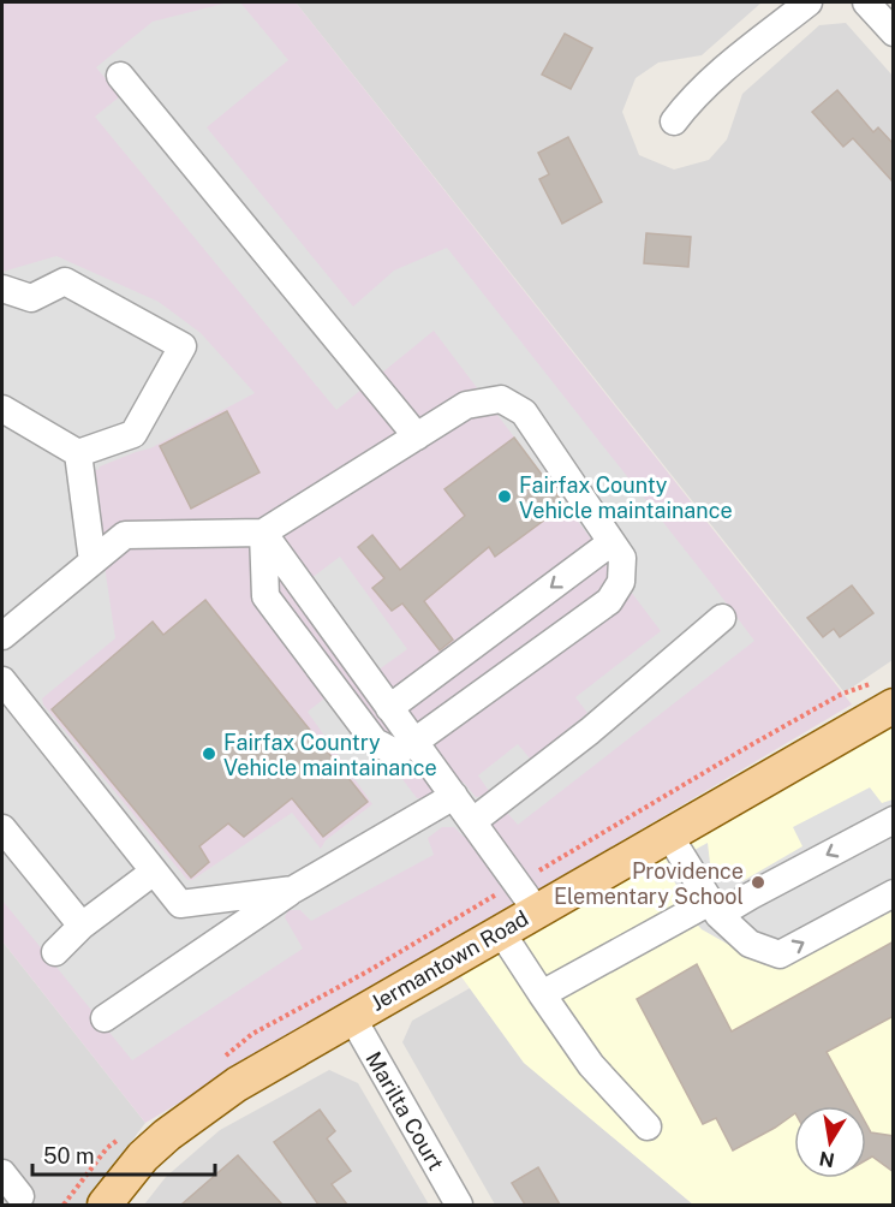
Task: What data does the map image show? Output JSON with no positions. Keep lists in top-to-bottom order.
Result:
{
  "streets": {
    "main road": ["Jermantown Road"],
    "street": ["Marilta Court"]
  },
  "crossings": [
    ["Jermantown Road", "Marilta Court"]
  ],
  "places": ["Fairfax County Vehicle maintainance", "Fairfax Country Vehicle maintainance", "Providence Elementary School"],
  "scale_bar": "50 m",
  "north": "bottom"
}
